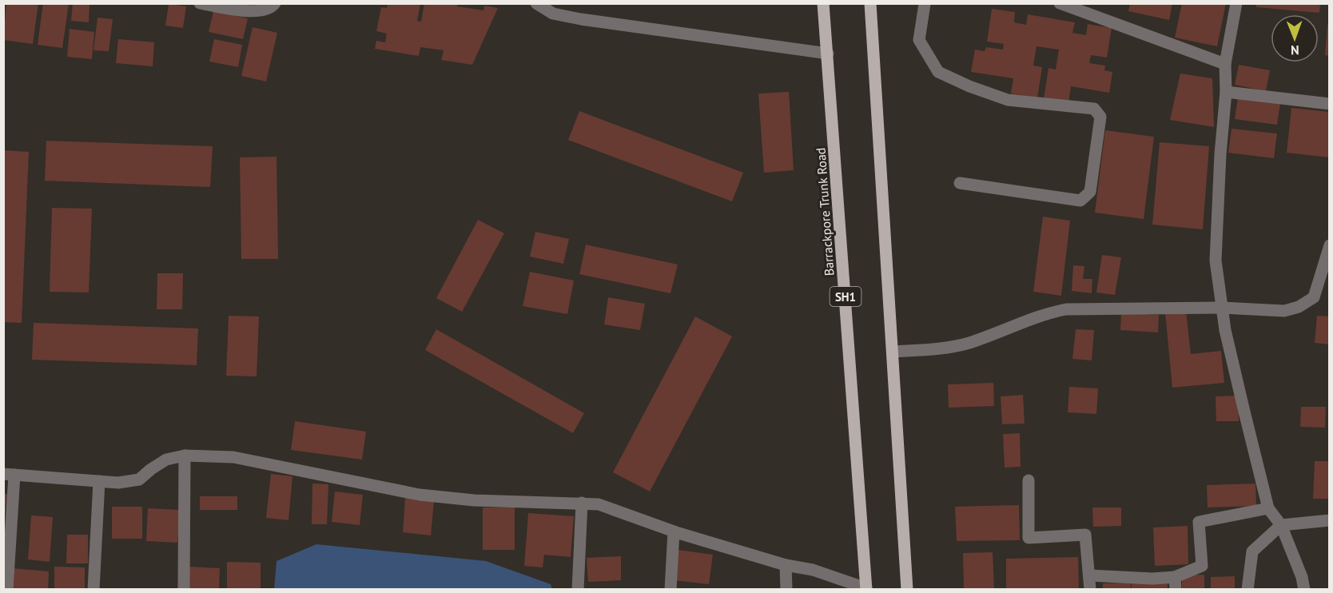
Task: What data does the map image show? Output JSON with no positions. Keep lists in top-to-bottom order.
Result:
{
  "streets": {
    "main road": ["Barrackpore Trunk Road", "SH1"]
  },
  "north": "bottom"
}
